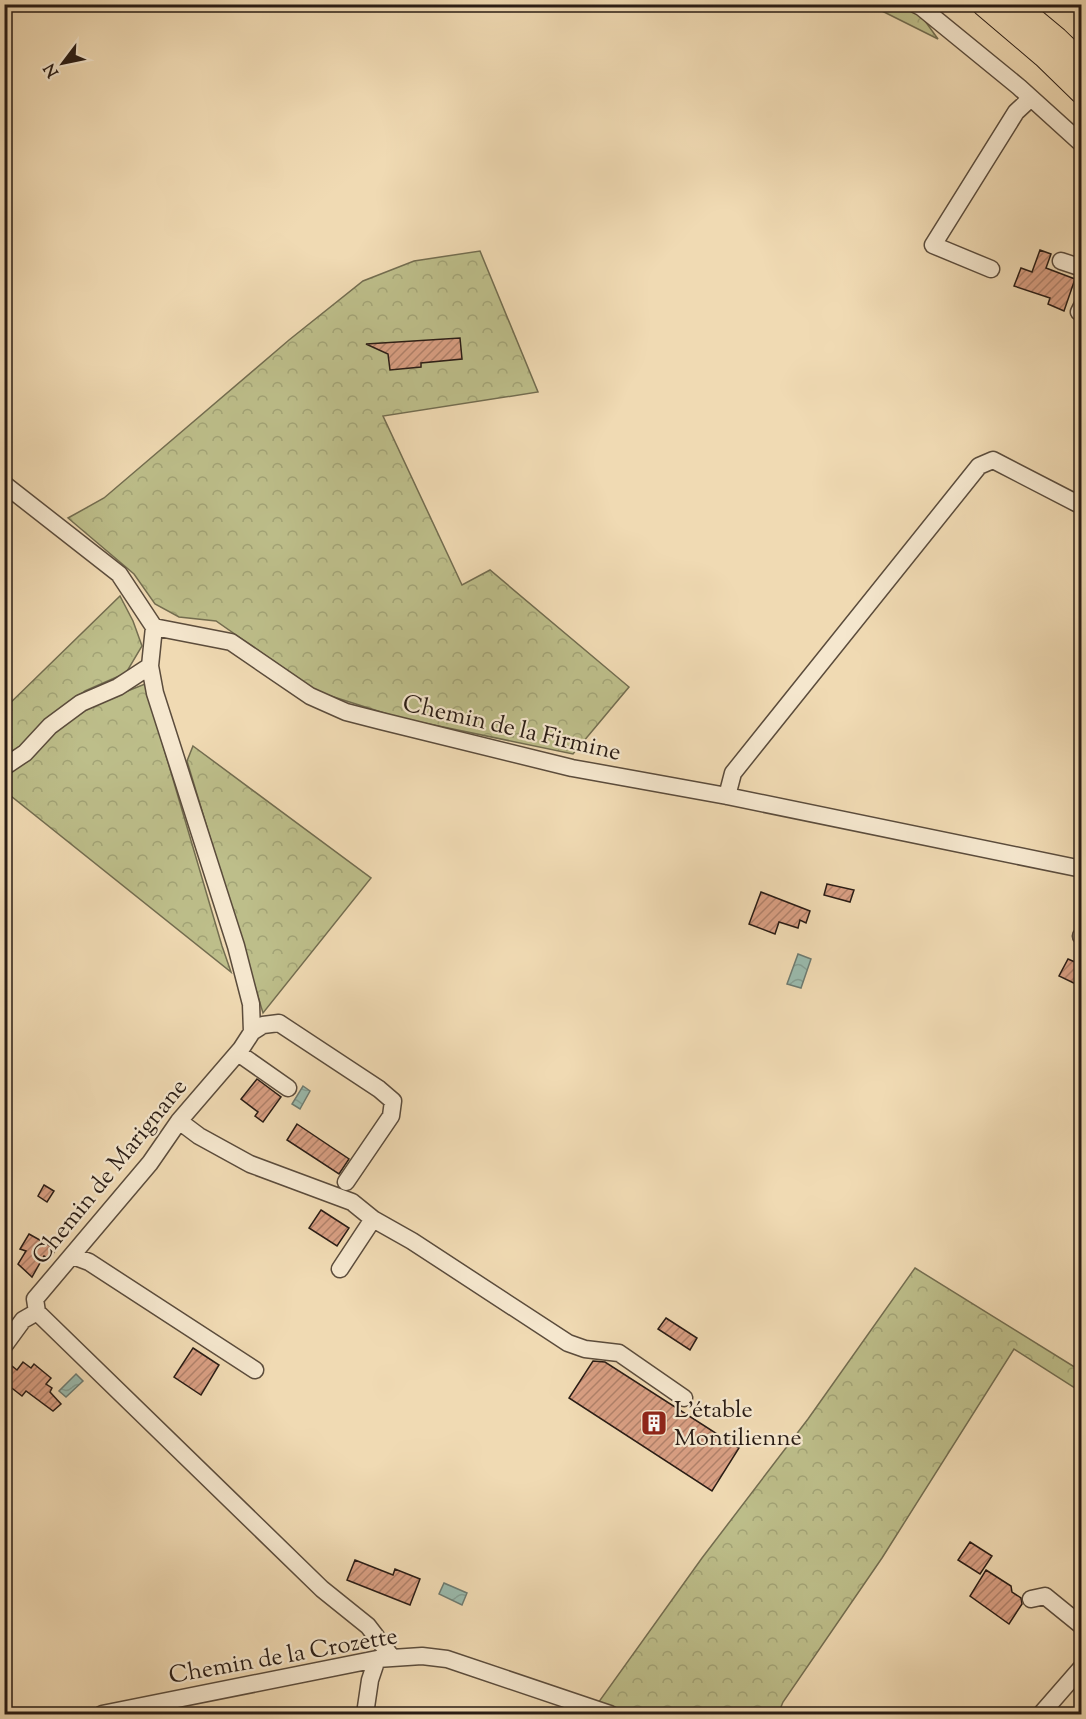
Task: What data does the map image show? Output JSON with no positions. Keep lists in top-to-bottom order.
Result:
{
  "streets": {
    "street": ["Chemin de la Firmine", "Chemin de Marignane", "Chemin de la Crozette"]
  },
  "places": {
    "building": ["L'étable Montilienne"]
  },
  "north": "bottom left"
}
